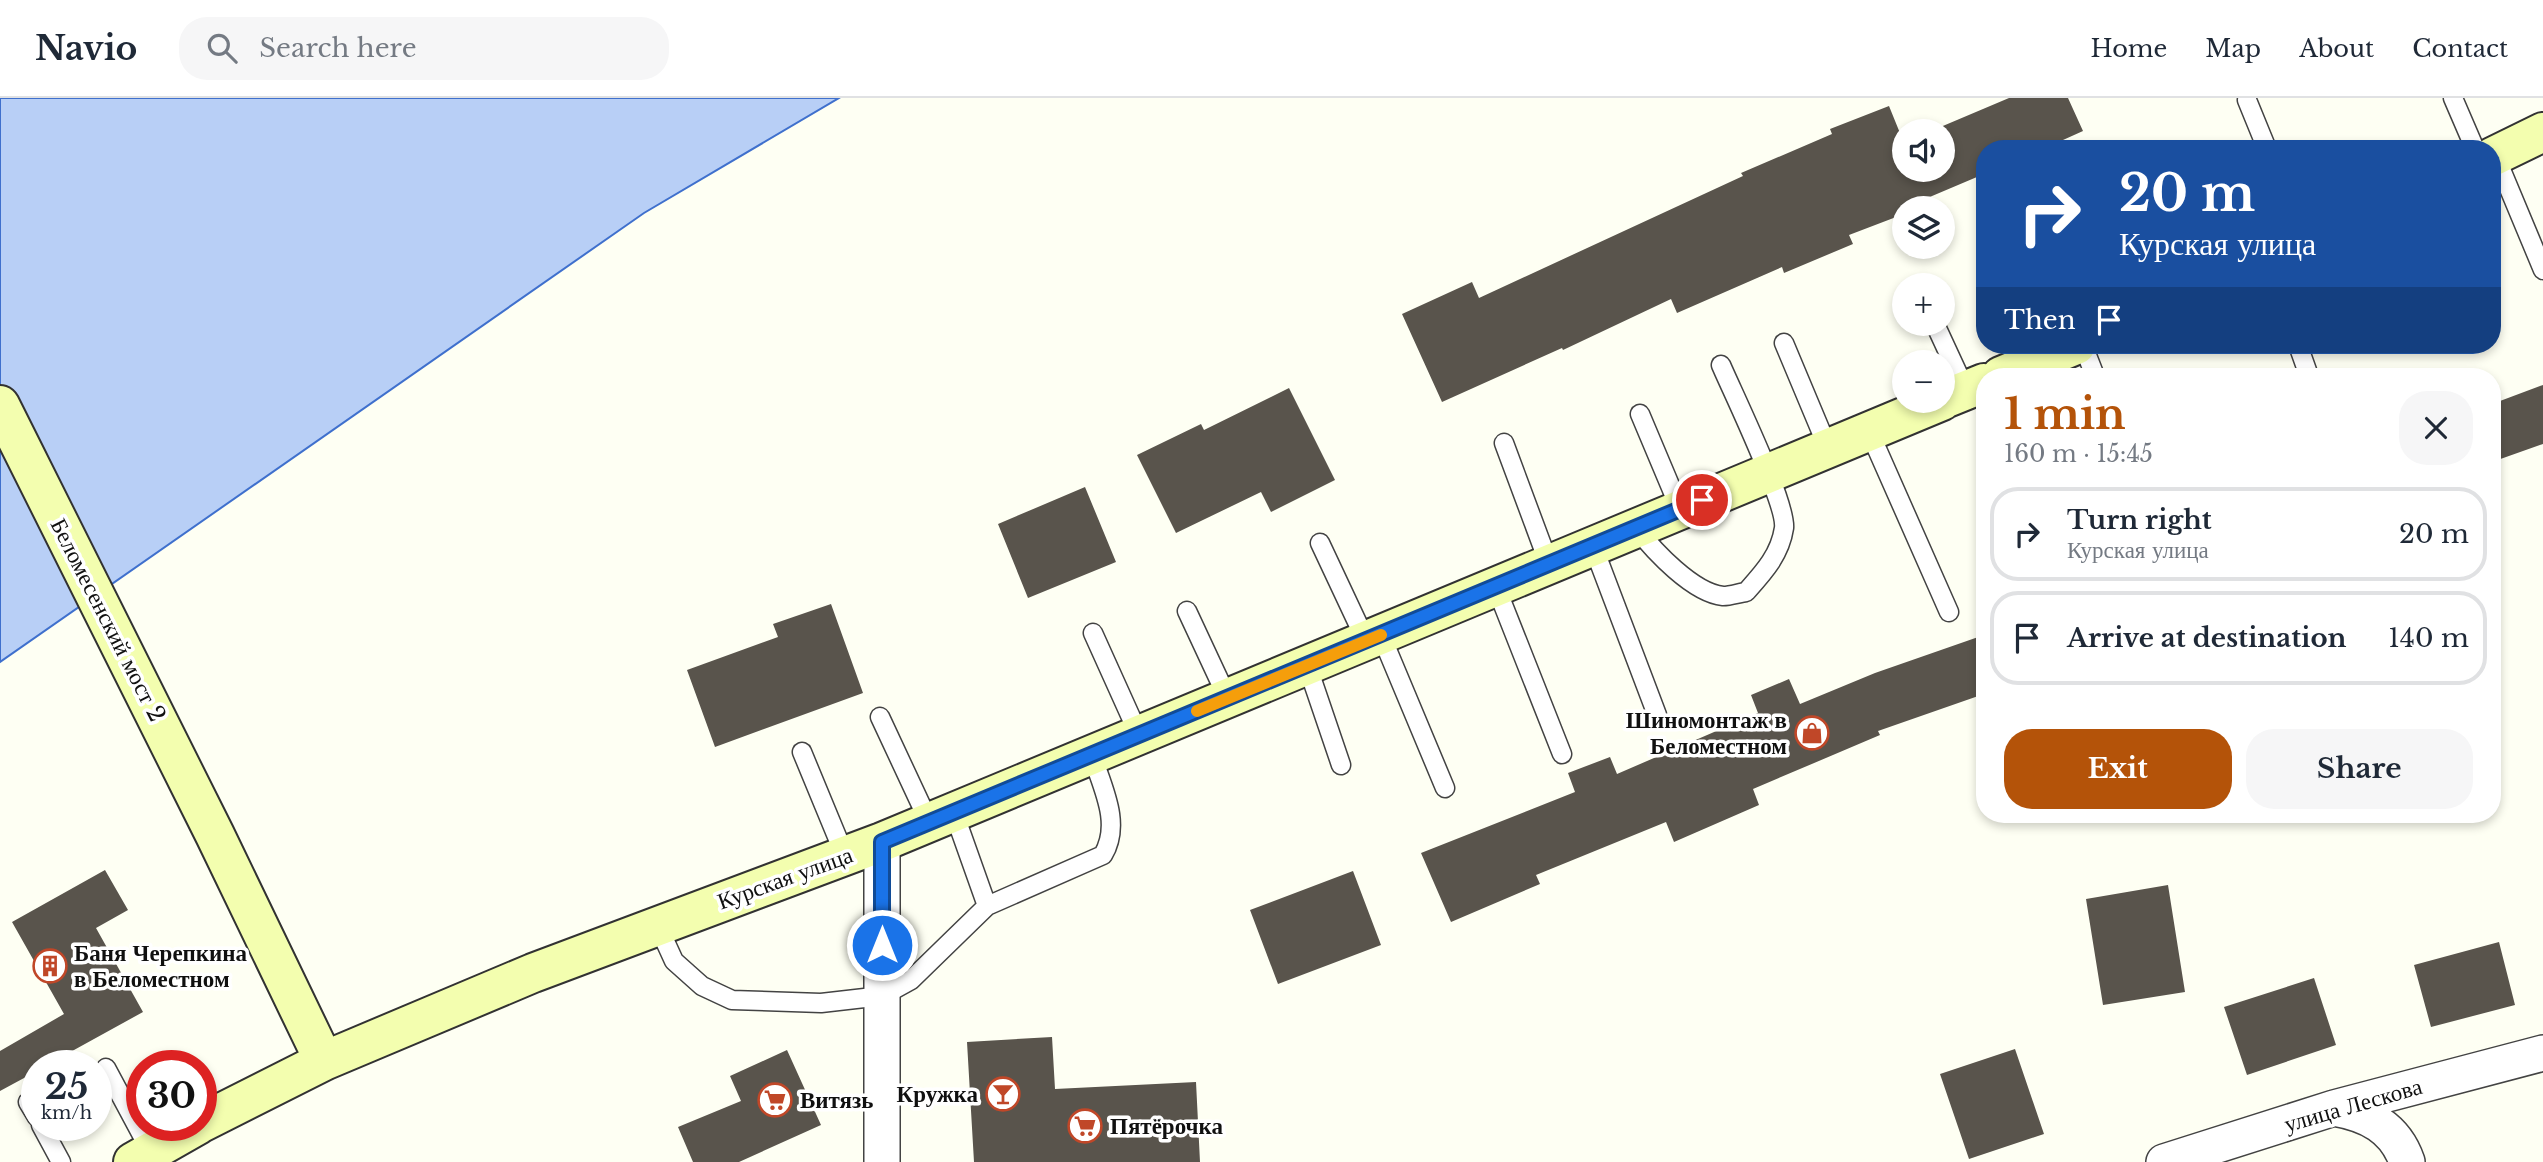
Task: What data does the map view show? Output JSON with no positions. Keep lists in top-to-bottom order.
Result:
{
  "streets": {
    "street": ["Беломесенский мост 2", "Курская улица", "улица Лескова"]
  },
  "crossings": [
    ["Беломесенский мост 2", "Курская улица"]
  ],
  "places": {
    "shop": ["Шиномонтаж в Беломестном"],
    "building": ["Баня Черепкина в Беломестном"],
    "bar": ["Кружка"],
    "supermarket": ["Витязь", "Пятёрочка"]
  },
  "page": {
    "header": "Navio",
    "search": "Search here",
    "nav": [
      "Home",
      "Map",
      "About",
      "Contact"
    ],
    "map_buttons": ["+", "−"],
    "turn": ["20 m", "Курская улица"],
    "then": "Then",
    "heading": ["1 min", "160 m · 15:45"],
    "list": [
      {
        "name": "Turn right",
        "note": "Курская улица",
        "value": "20 m"
      },
      {
        "name": "Arrive at destination",
        "value": "140 m"
      }
    ],
    "buttons": ["Exit", "Share"],
    "speed": "25 km/h",
    "limit": "30"
  }
}
